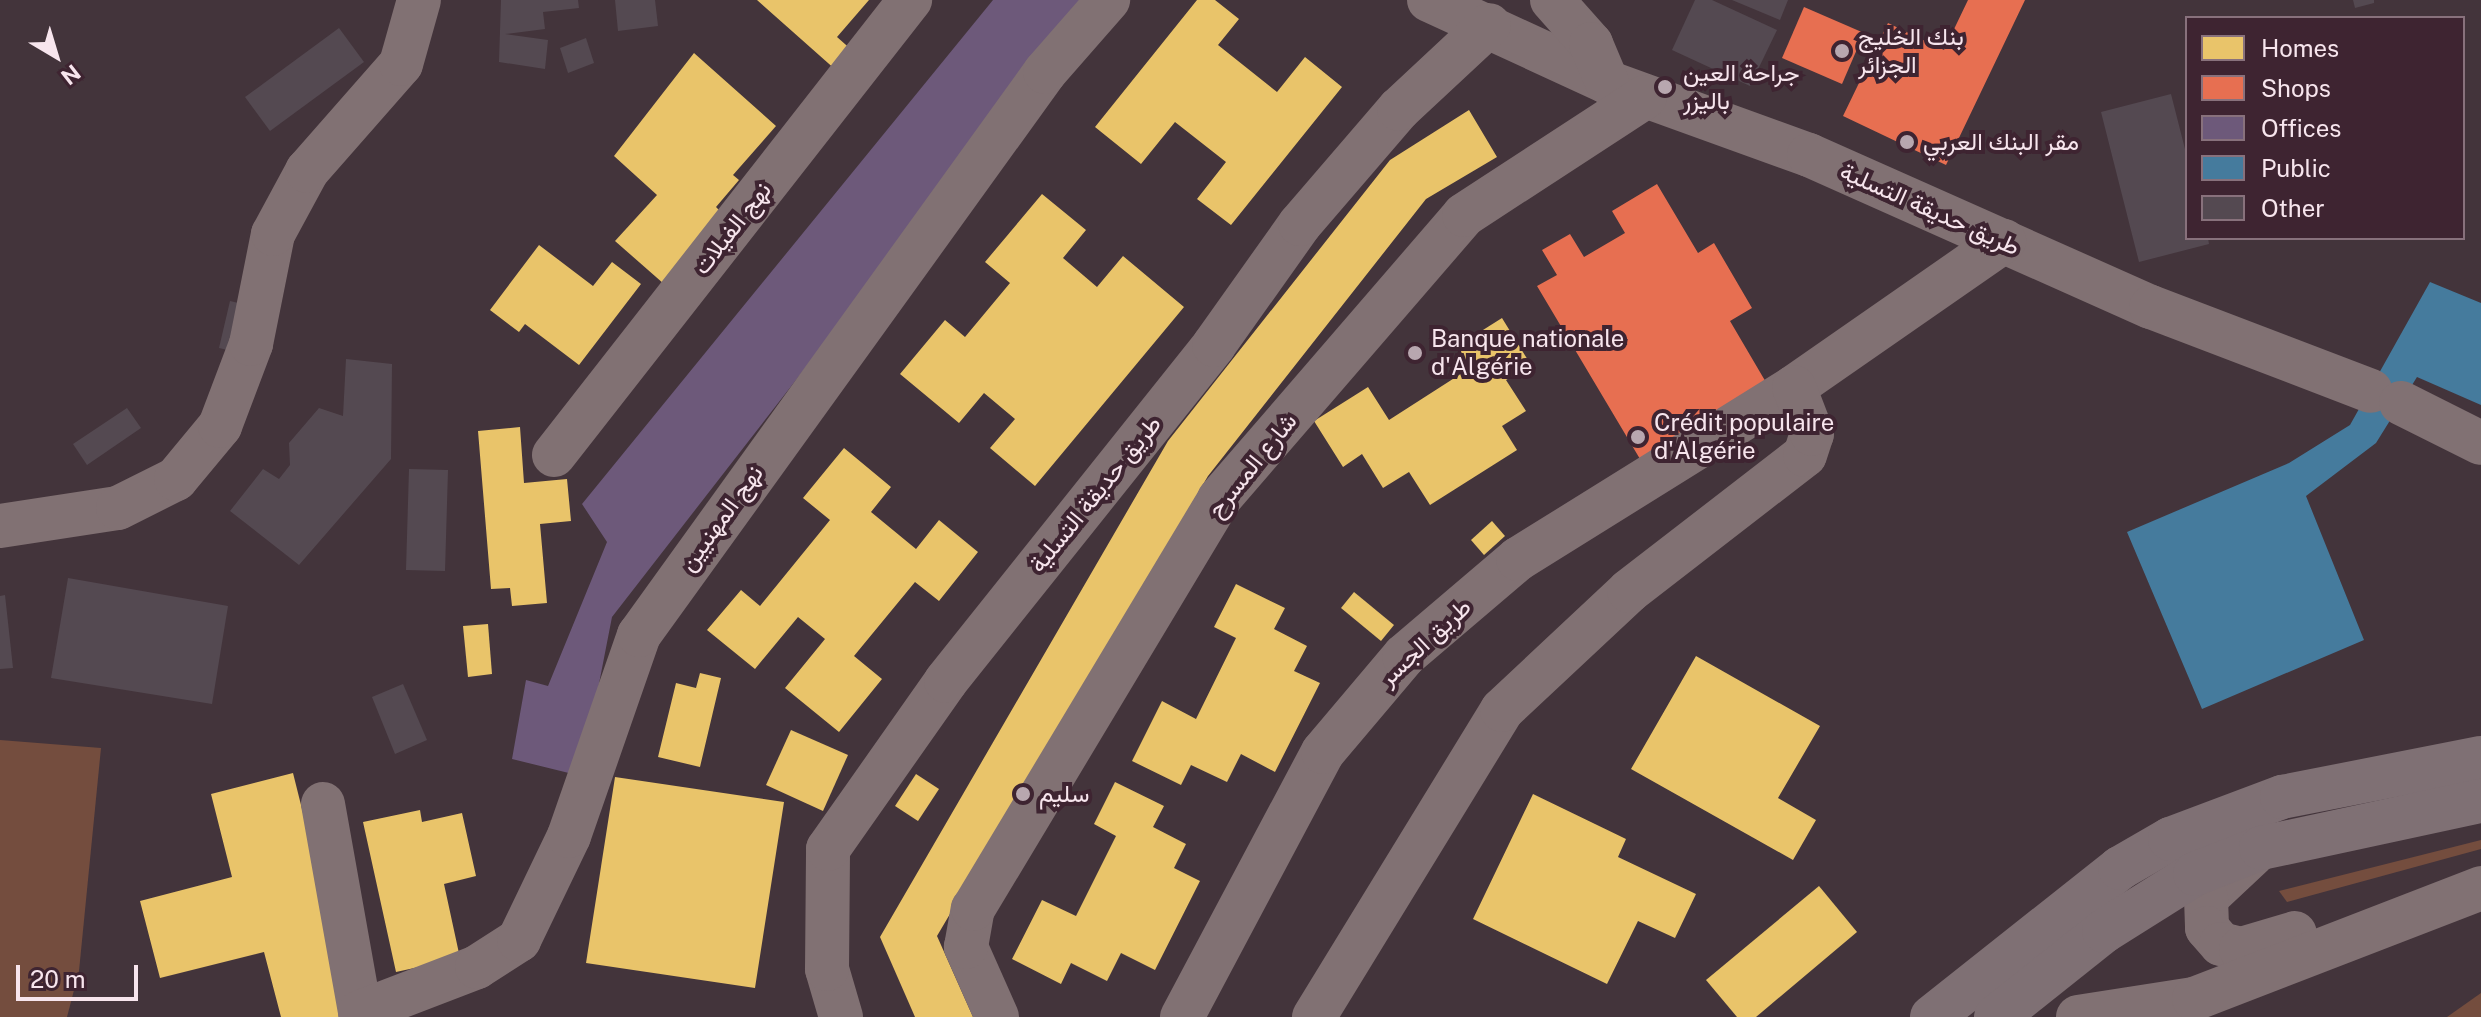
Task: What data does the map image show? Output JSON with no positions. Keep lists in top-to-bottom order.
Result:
{
  "streets": {
    "street": [
      "طريق حديقة التسلية",
      "نهج الفيلات",
      "شارع المسرح",
      "نهج المهنيين",
      "طريق الجسر"
    ]
  },
  "crossings": [
    ["طريق حديقة التسلية", "شارع المسرح"],
    ["طريق حديقة التسلية", "طريق الجسر"]
  ],
  "places": [
    "بنك الخليج الجزائر",
    "جراحة العين باليزر",
    "مقر البنك العربي",
    "Banque nationale d'Algérie",
    "Crédit populaire d'Algérie",
    "سليم"
  ],
  "legend": [
    "Homes",
    "Shops",
    "Offices",
    "Public",
    "Other"
  ],
  "scale_bar": "20 m",
  "north": "bottom right"
}
